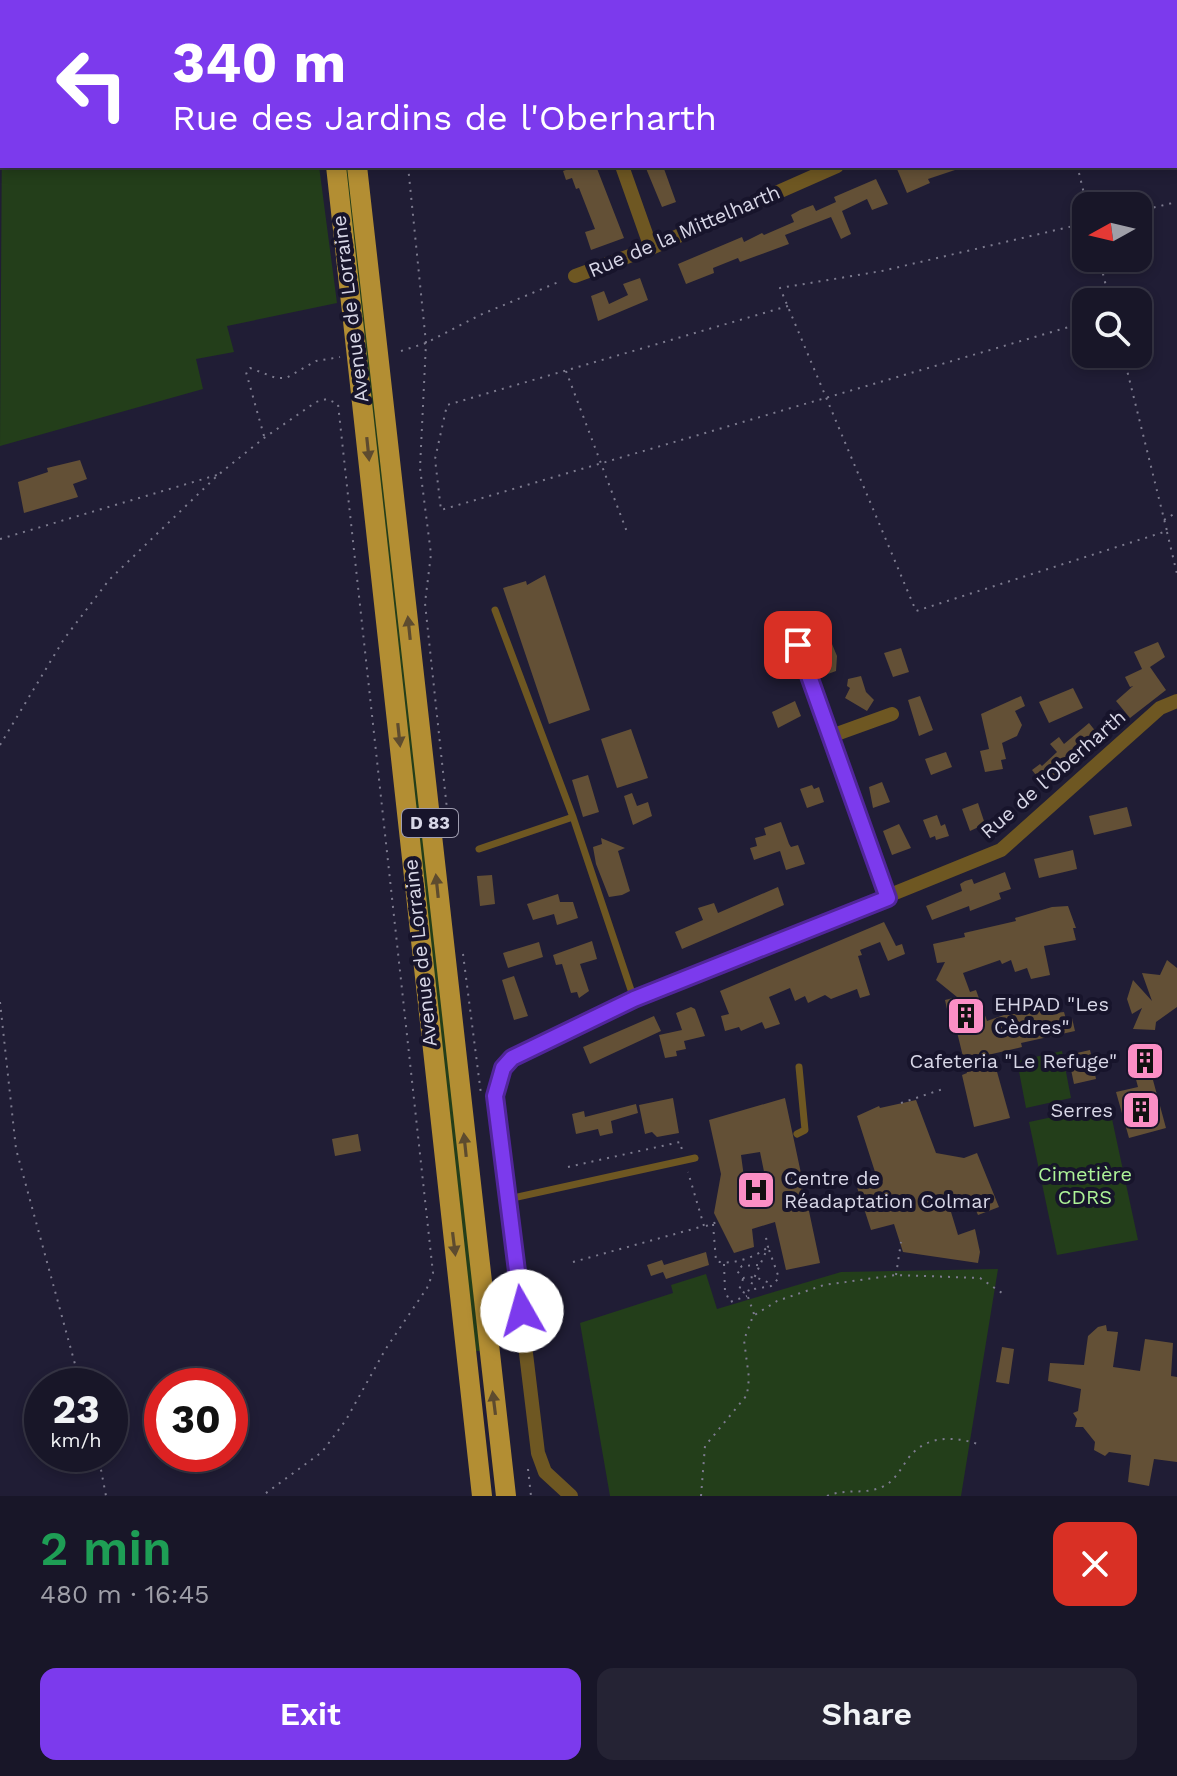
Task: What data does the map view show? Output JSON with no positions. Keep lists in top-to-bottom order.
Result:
{
  "streets": {
    "main road": ["Avenue de Lorraine", "D 83"],
    "street": ["Rue de la Mittelharth", "Rue de l'Oberharth"]
  },
  "parks": ["Cimetière CDRS"],
  "places": {
    "building": ["EHPAD \"Les Cèdres\"", "Cafeteria \"Le Refuge\"", "Serres"],
    "hospital": ["Centre de Réadaptation Colmar"]
  },
  "north": "left",
  "page": {
    "turn": ["340 m", "Rue des Jardins de l'Oberharth"],
    "speed": "23 km/h",
    "limit": "30",
    "heading": ["2 min", "480 m · 16:45"],
    "buttons": ["Exit", "Share"]
  }
}
